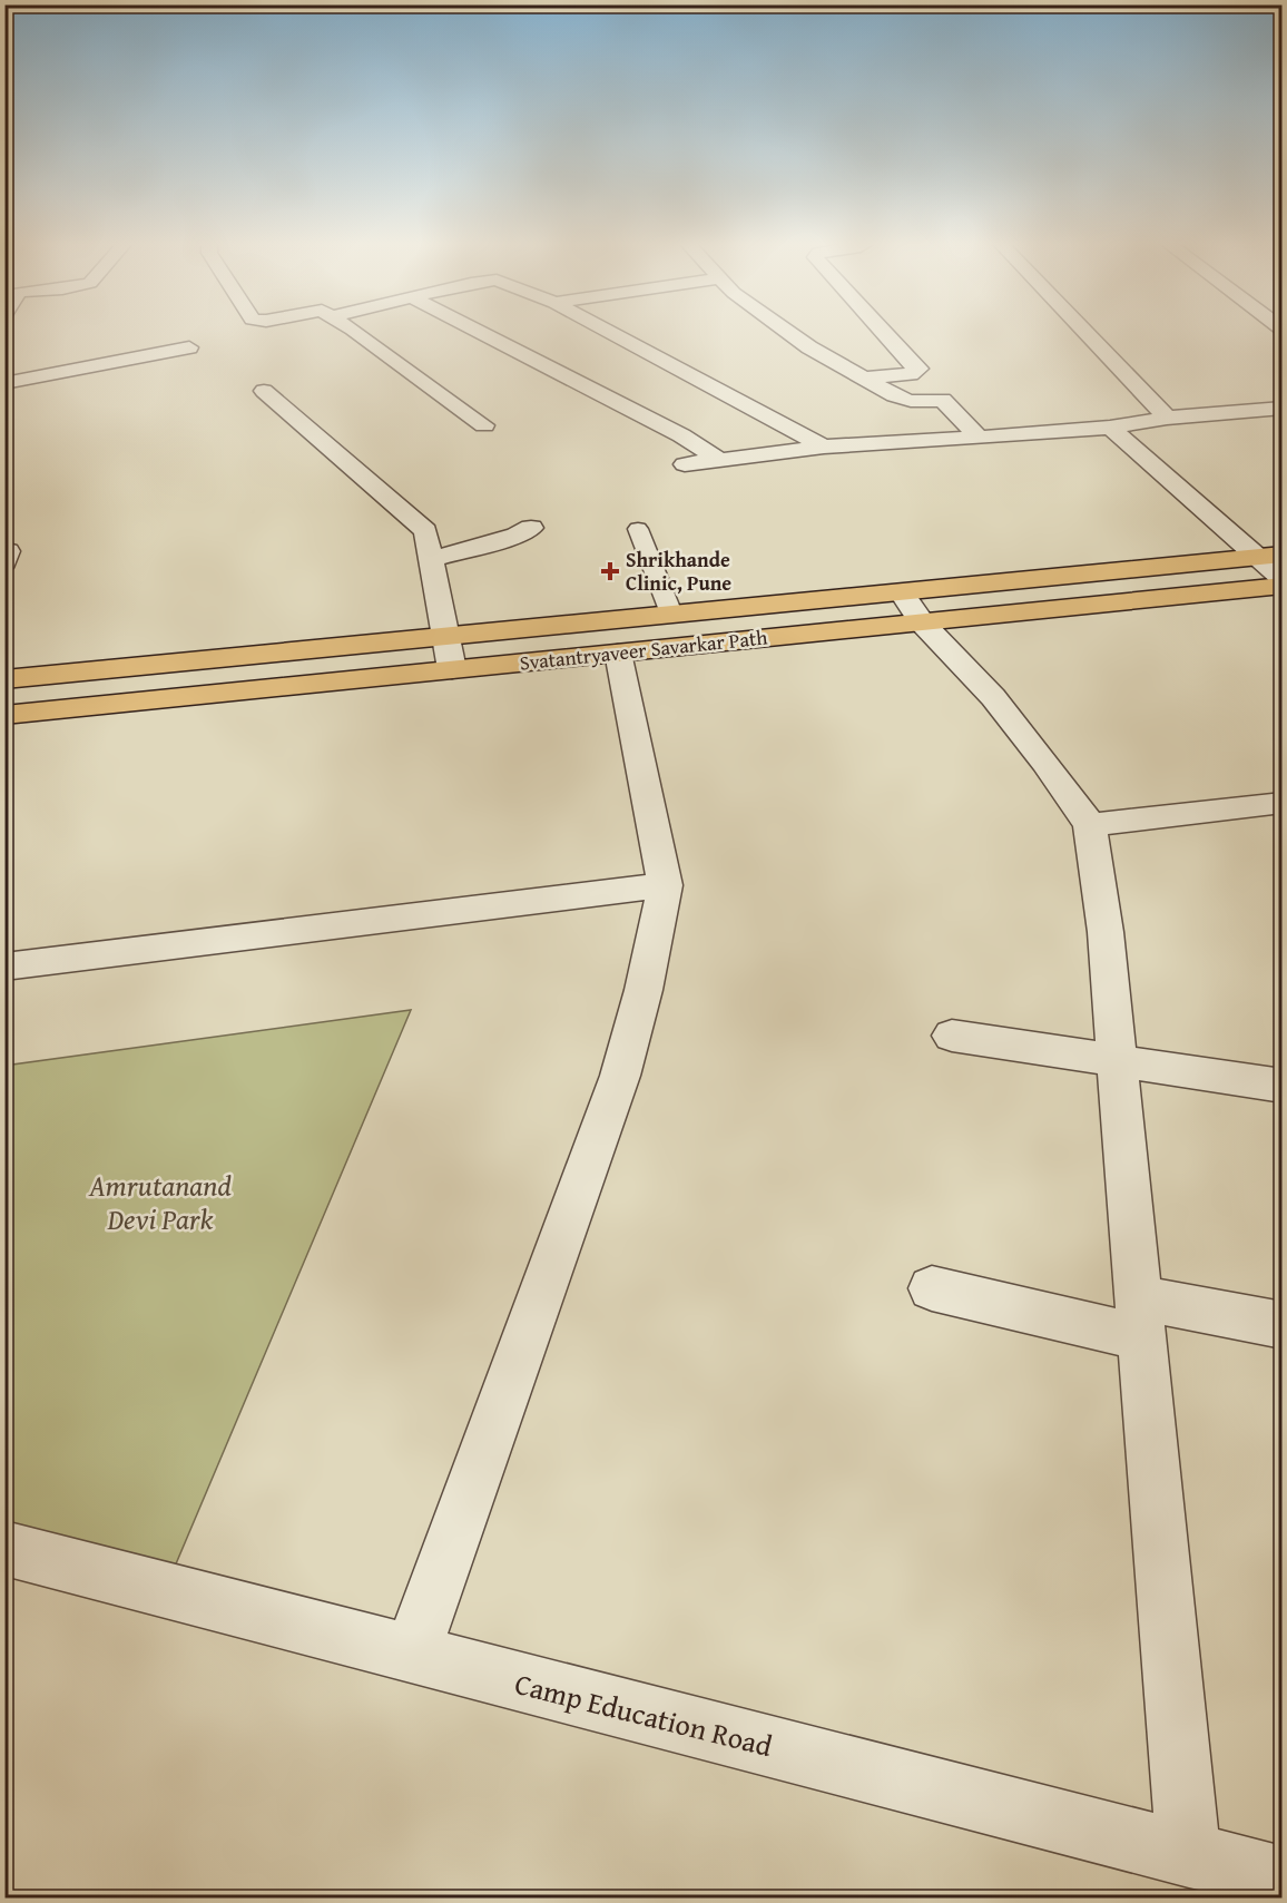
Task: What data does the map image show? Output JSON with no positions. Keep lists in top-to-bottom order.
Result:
{
  "streets": {
    "main road": ["Svatantryaveer Savarkar Path"],
    "street": ["Camp Education Road"]
  },
  "parks": ["Amrutanand Devi Park"],
  "places": {
    "health": ["Shrikhande Clinic, Pune"]
  }
}
